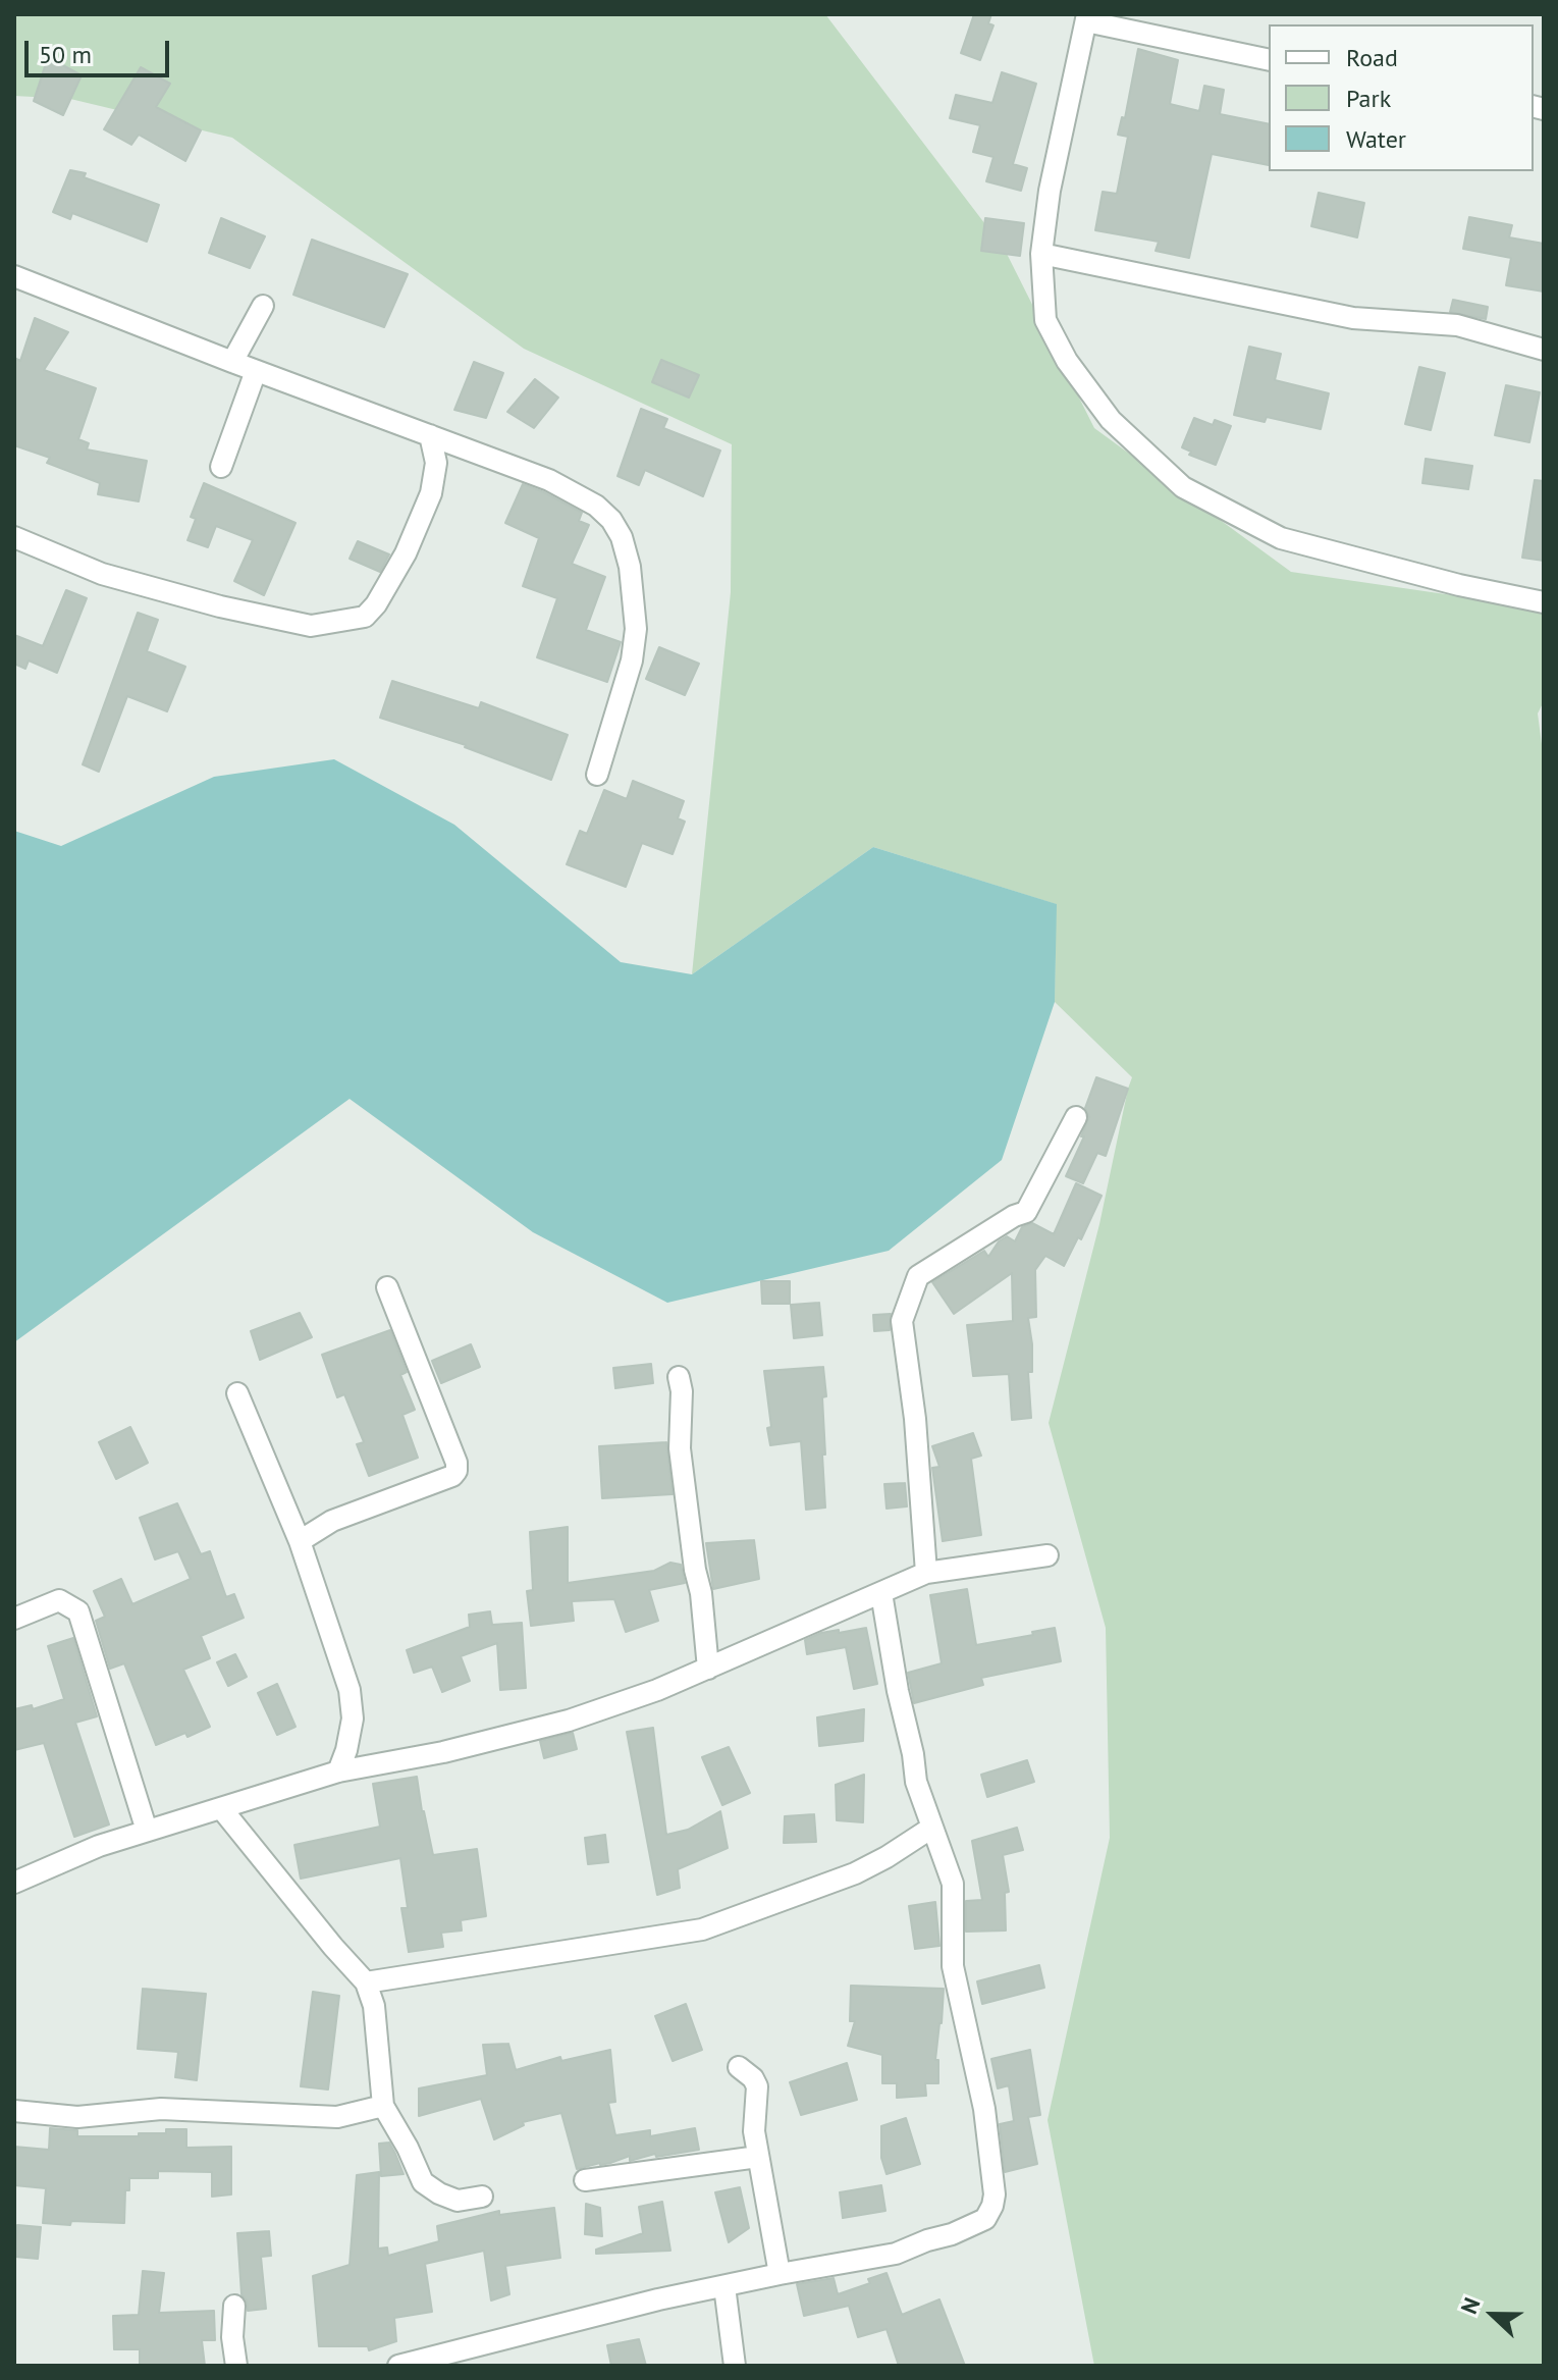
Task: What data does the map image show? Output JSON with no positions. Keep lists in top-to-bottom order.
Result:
{
  "legend": ["Road", "Park", "Water"],
  "scale_bar": "50 m",
  "north": "left"
}
